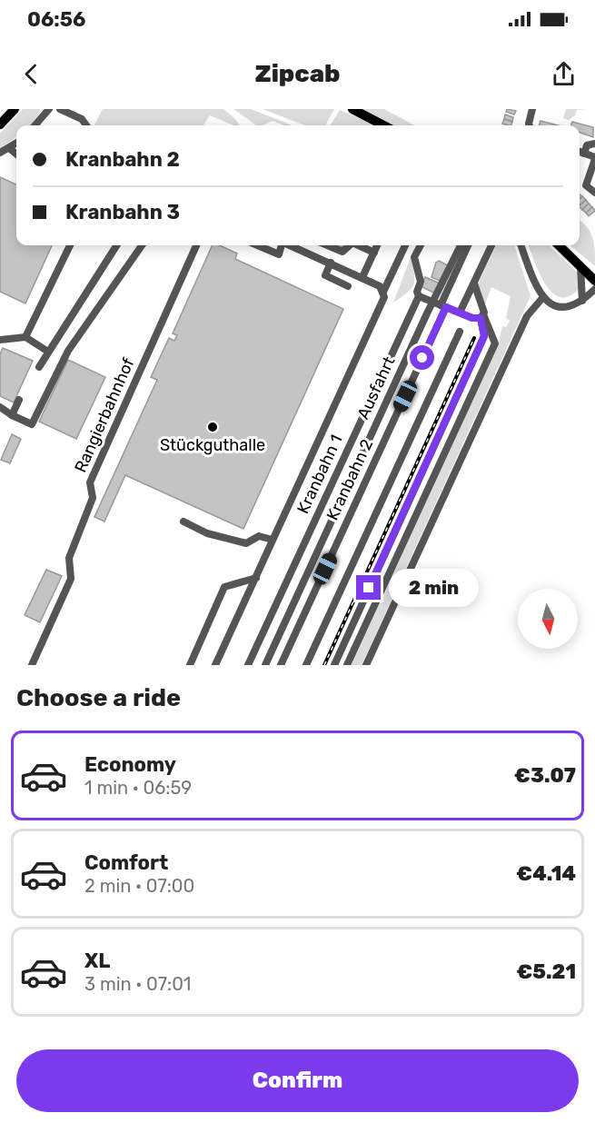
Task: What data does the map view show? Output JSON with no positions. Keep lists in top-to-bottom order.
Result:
{
  "streets": {
    "street": [
      "Ausfahrt",
      "Rangierbahnhof",
      "Kranbahn 1",
      "Kranbahn 2"
    ]
  },
  "places": ["Stückguthalle"],
  "north": "bottom",
  "page": {
    "status": "06:56",
    "header": "Zipcab",
    "banner": ["Kranbahn 2", "Kranbahn 3"],
    "bubble": "2 min",
    "heading": "Choose a ride",
    "list": [
      {
        "name": "Economy",
        "note": "1 min · 06:59",
        "value": "€3.07"
      },
      {
        "name": "Comfort",
        "note": "2 min · 07:00",
        "value": "€4.14"
      },
      {
        "name": "XL",
        "note": "3 min · 07:01",
        "value": "€5.21"
      }
    ],
    "buttons": "Confirm"
  }
}
